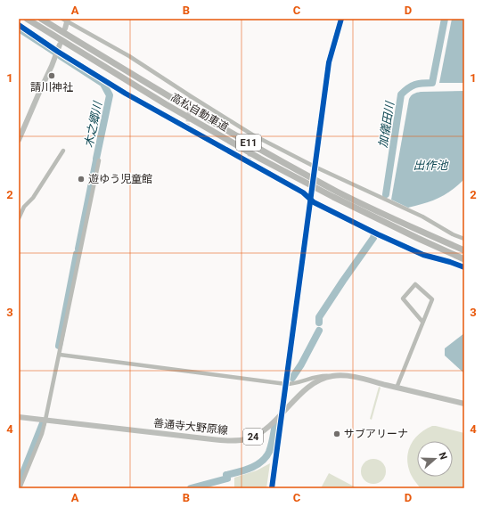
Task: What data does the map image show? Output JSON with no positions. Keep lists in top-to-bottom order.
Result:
{
  "streets": {
    "highway": ["高松自動車道", "E11"],
    "main road": ["善通寺大野原線", "24"]
  },
  "water": ["木之郷川", "加儀田川", "出作池"],
  "places": ["請川神社", "遊ゆう児童館", "サブアリーナ"],
  "north": "right",
  "grid": {
    "columns": [
      "A",
      "B",
      "C",
      "D"
    ],
    "rows": [
      "1",
      "2",
      "3",
      "4"
    ]
  }
}
